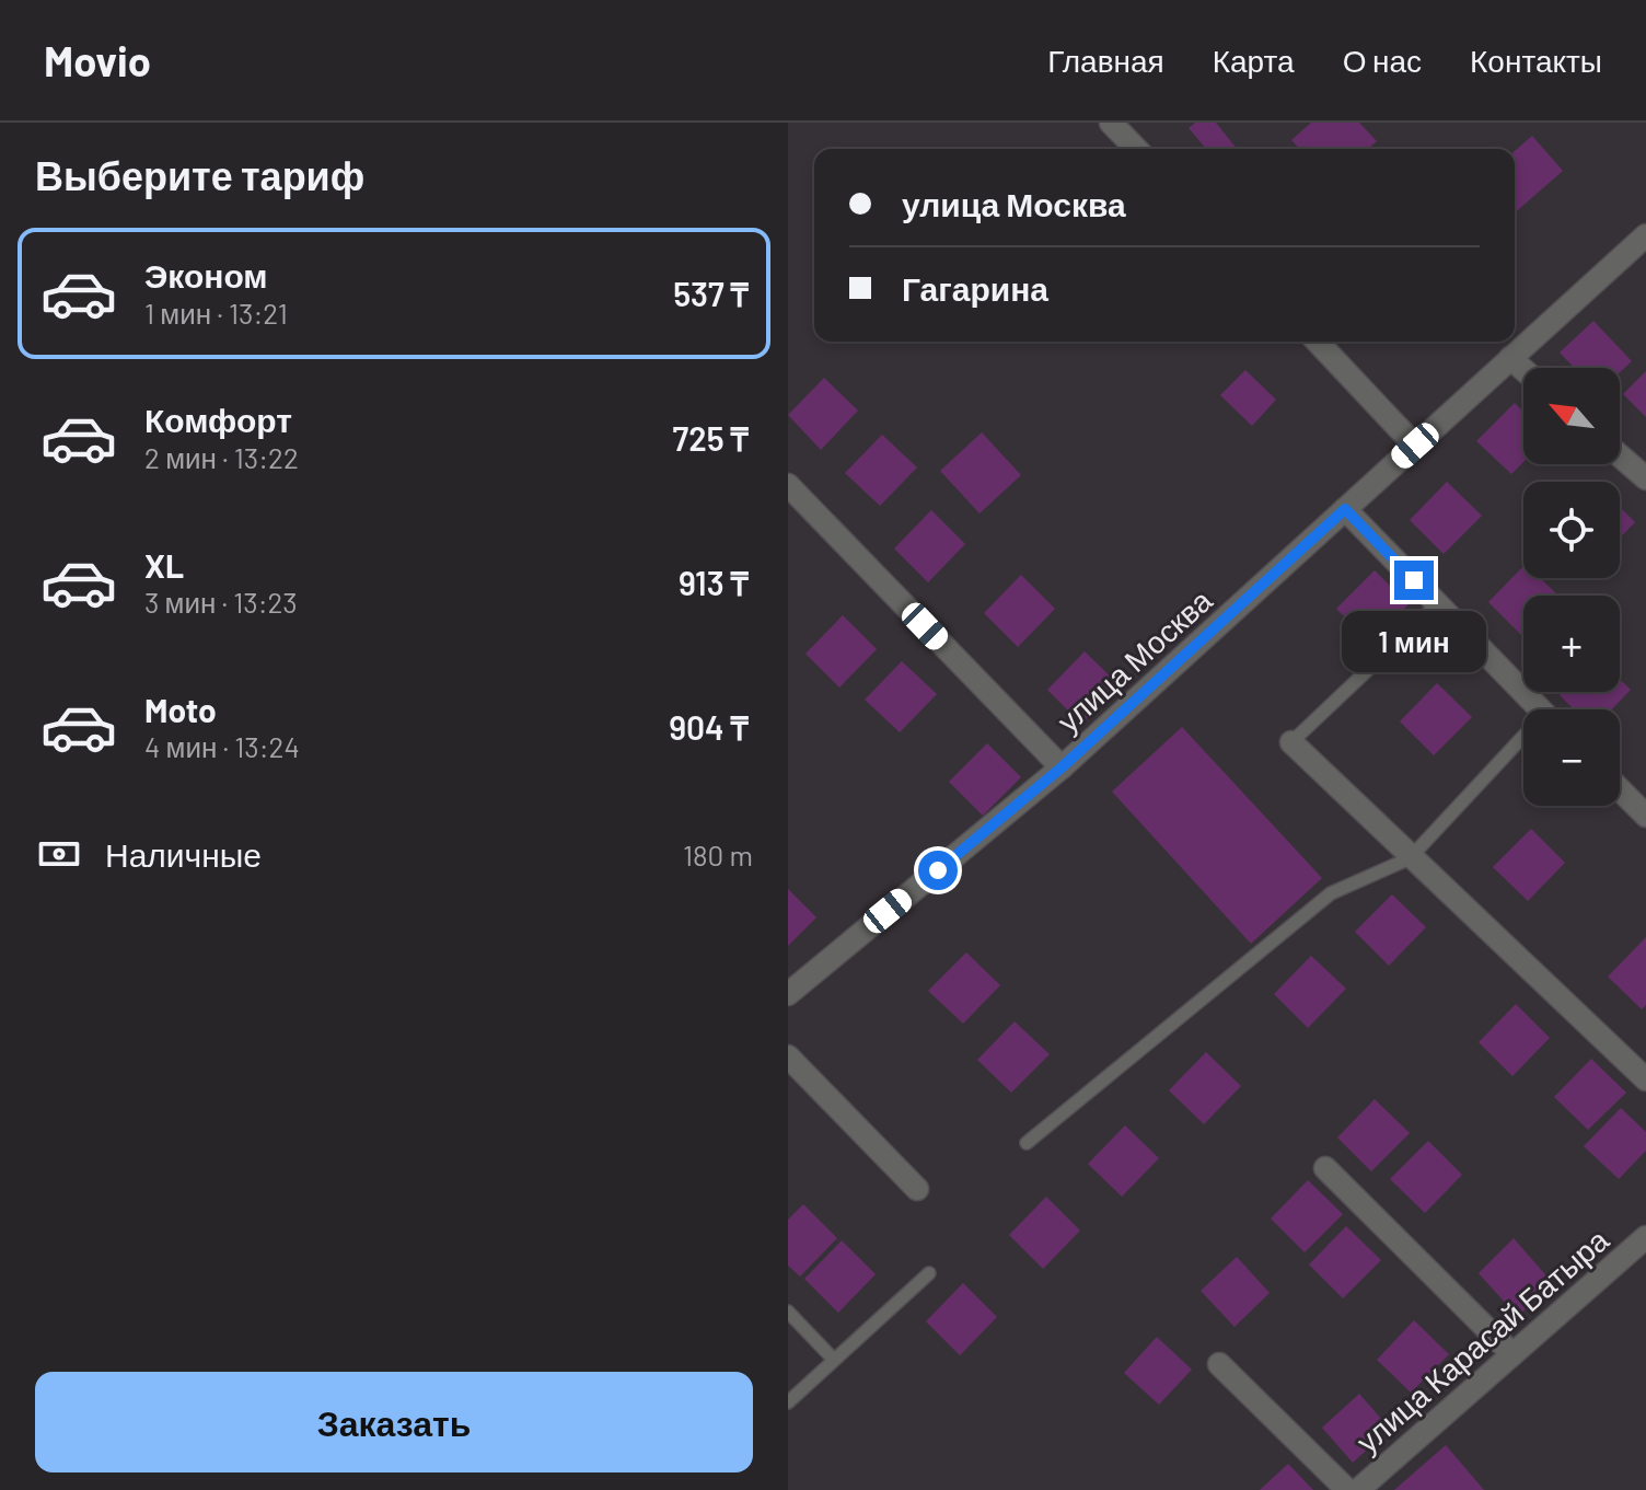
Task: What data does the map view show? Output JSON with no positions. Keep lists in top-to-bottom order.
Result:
{
  "streets": {
    "street": ["улица Москва", "улица Карасай Батыра"]
  },
  "north": "top left",
  "page": {
    "header": "Movio",
    "nav": [
      "Главная",
      "Карта",
      "О нас",
      "Контакты"
    ],
    "heading": "Выберите тариф",
    "banner": ["улица Москва", "Гагарина"],
    "list": [
      {
        "name": "Эконом",
        "note": "1 мин · 13:21",
        "value": "537 ₸"
      },
      {
        "name": "Комфорт",
        "note": "2 мин · 13:22",
        "value": "725 ₸"
      },
      {
        "name": "XL",
        "note": "3 мин · 13:23",
        "value": "913 ₸"
      },
      {
        "name": "Moto",
        "note": "4 мин · 13:24",
        "value": "904 ₸"
      }
    ],
    "map_buttons": ["+", "−"],
    "bubble": "1 мин",
    "pay": ["Наличные", "180 m"],
    "buttons": "Заказать"
  }
}
